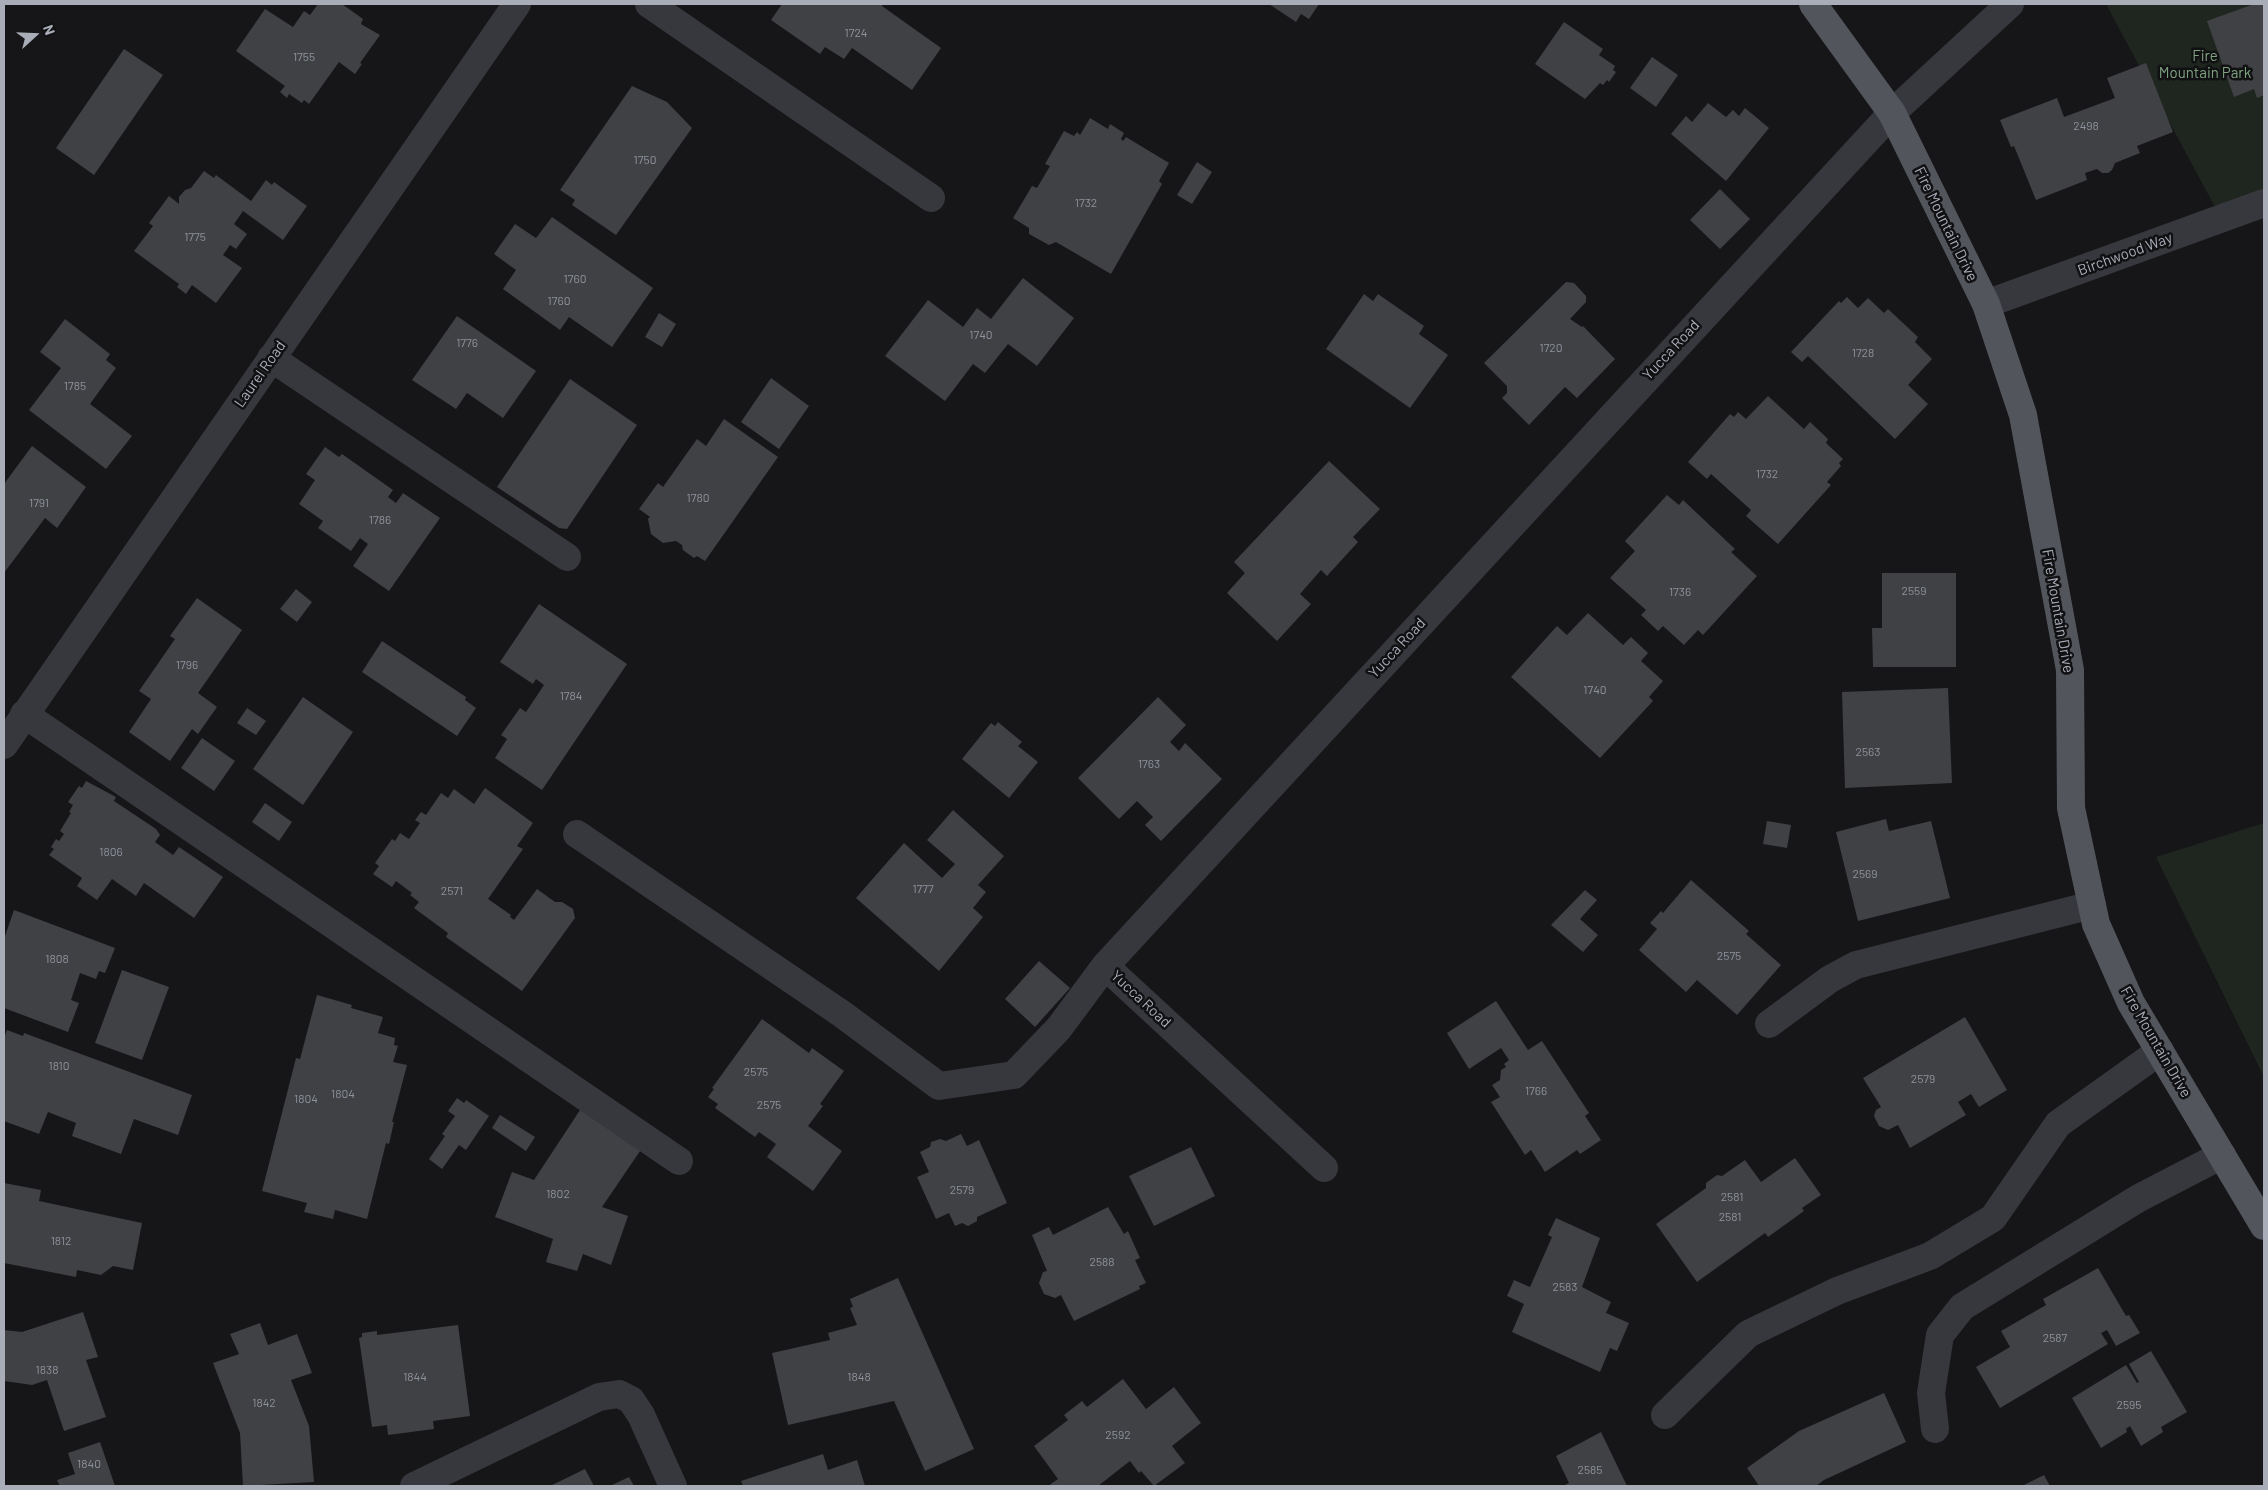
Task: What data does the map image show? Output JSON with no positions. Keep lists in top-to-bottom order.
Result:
{
  "streets": {
    "main road": ["Fire Mountain Drive"],
    "street": ["Birchwood Way", "Yucca Road", "Laurel Road"]
  },
  "crossings": [
    ["Fire Mountain Drive", "Birchwood Way"],
    ["Fire Mountain Drive", "Yucca Road"]
  ],
  "parks": ["Fire Mountain Park"],
  "house_numbers": [
    "1724",
    "1755",
    "2498",
    "1750",
    "1732",
    "1775",
    "1760",
    "1760",
    "1740",
    "1776",
    "1720",
    "1728",
    "1785",
    "1732",
    "1780",
    "1791",
    "1786",
    "2559",
    "1736",
    "1796",
    "1740",
    "1784",
    "2563",
    "1763",
    "1806",
    "2569",
    "1777",
    "2571",
    "2575",
    "1808",
    "1810",
    "2575",
    "2579",
    "1766",
    "1804",
    "1804",
    "2575",
    "2579",
    "1802",
    "2581",
    "2581",
    "1812",
    "2588",
    "2583",
    "2587",
    "1838",
    "1844",
    "1848",
    "1842",
    "2595",
    "2592",
    "1840",
    "2585"
  ],
  "north": "right"
}
